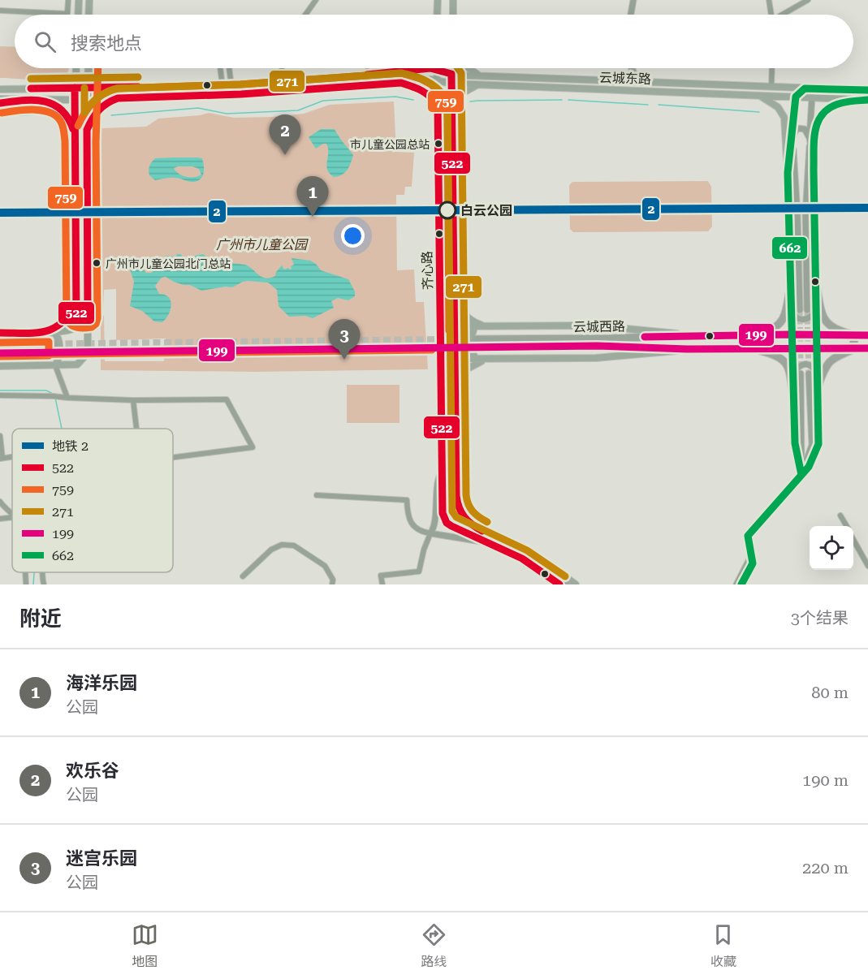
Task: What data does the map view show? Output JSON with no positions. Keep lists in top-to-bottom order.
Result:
{
  "streets": {
    "main road": ["云城东路", "齐心路", "云城西路"]
  },
  "crossings": [
    ["云城东路", "齐心路"]
  ],
  "parks": ["广州市儿童公园"],
  "places": ["市儿童公园总站", "白云公园", "广州市儿童公园北门总站"],
  "lines": [
    "transit line 522",
    "transit line 759",
    "transit line 271",
    "transit line 662",
    "metro line 2",
    "transit line 199"
  ],
  "legend": [
    "地铁 2",
    "522",
    "759",
    "271",
    "199",
    "662"
  ],
  "page": {
    "search": "搜索地点",
    "pins": ["2", "1", "3"],
    "heading": ["附近", "3个结果"],
    "list": [
      {
        "mark": "1",
        "name": "海洋乐园",
        "note": "公园",
        "value": "80 m"
      },
      {
        "mark": "2",
        "name": "欢乐谷",
        "note": "公园",
        "value": "190 m"
      },
      {
        "mark": "3",
        "name": "迷宫乐园",
        "note": "公园",
        "value": "220 m"
      }
    ],
    "nav": ["地图", "路线", "收藏"]
  }
}
